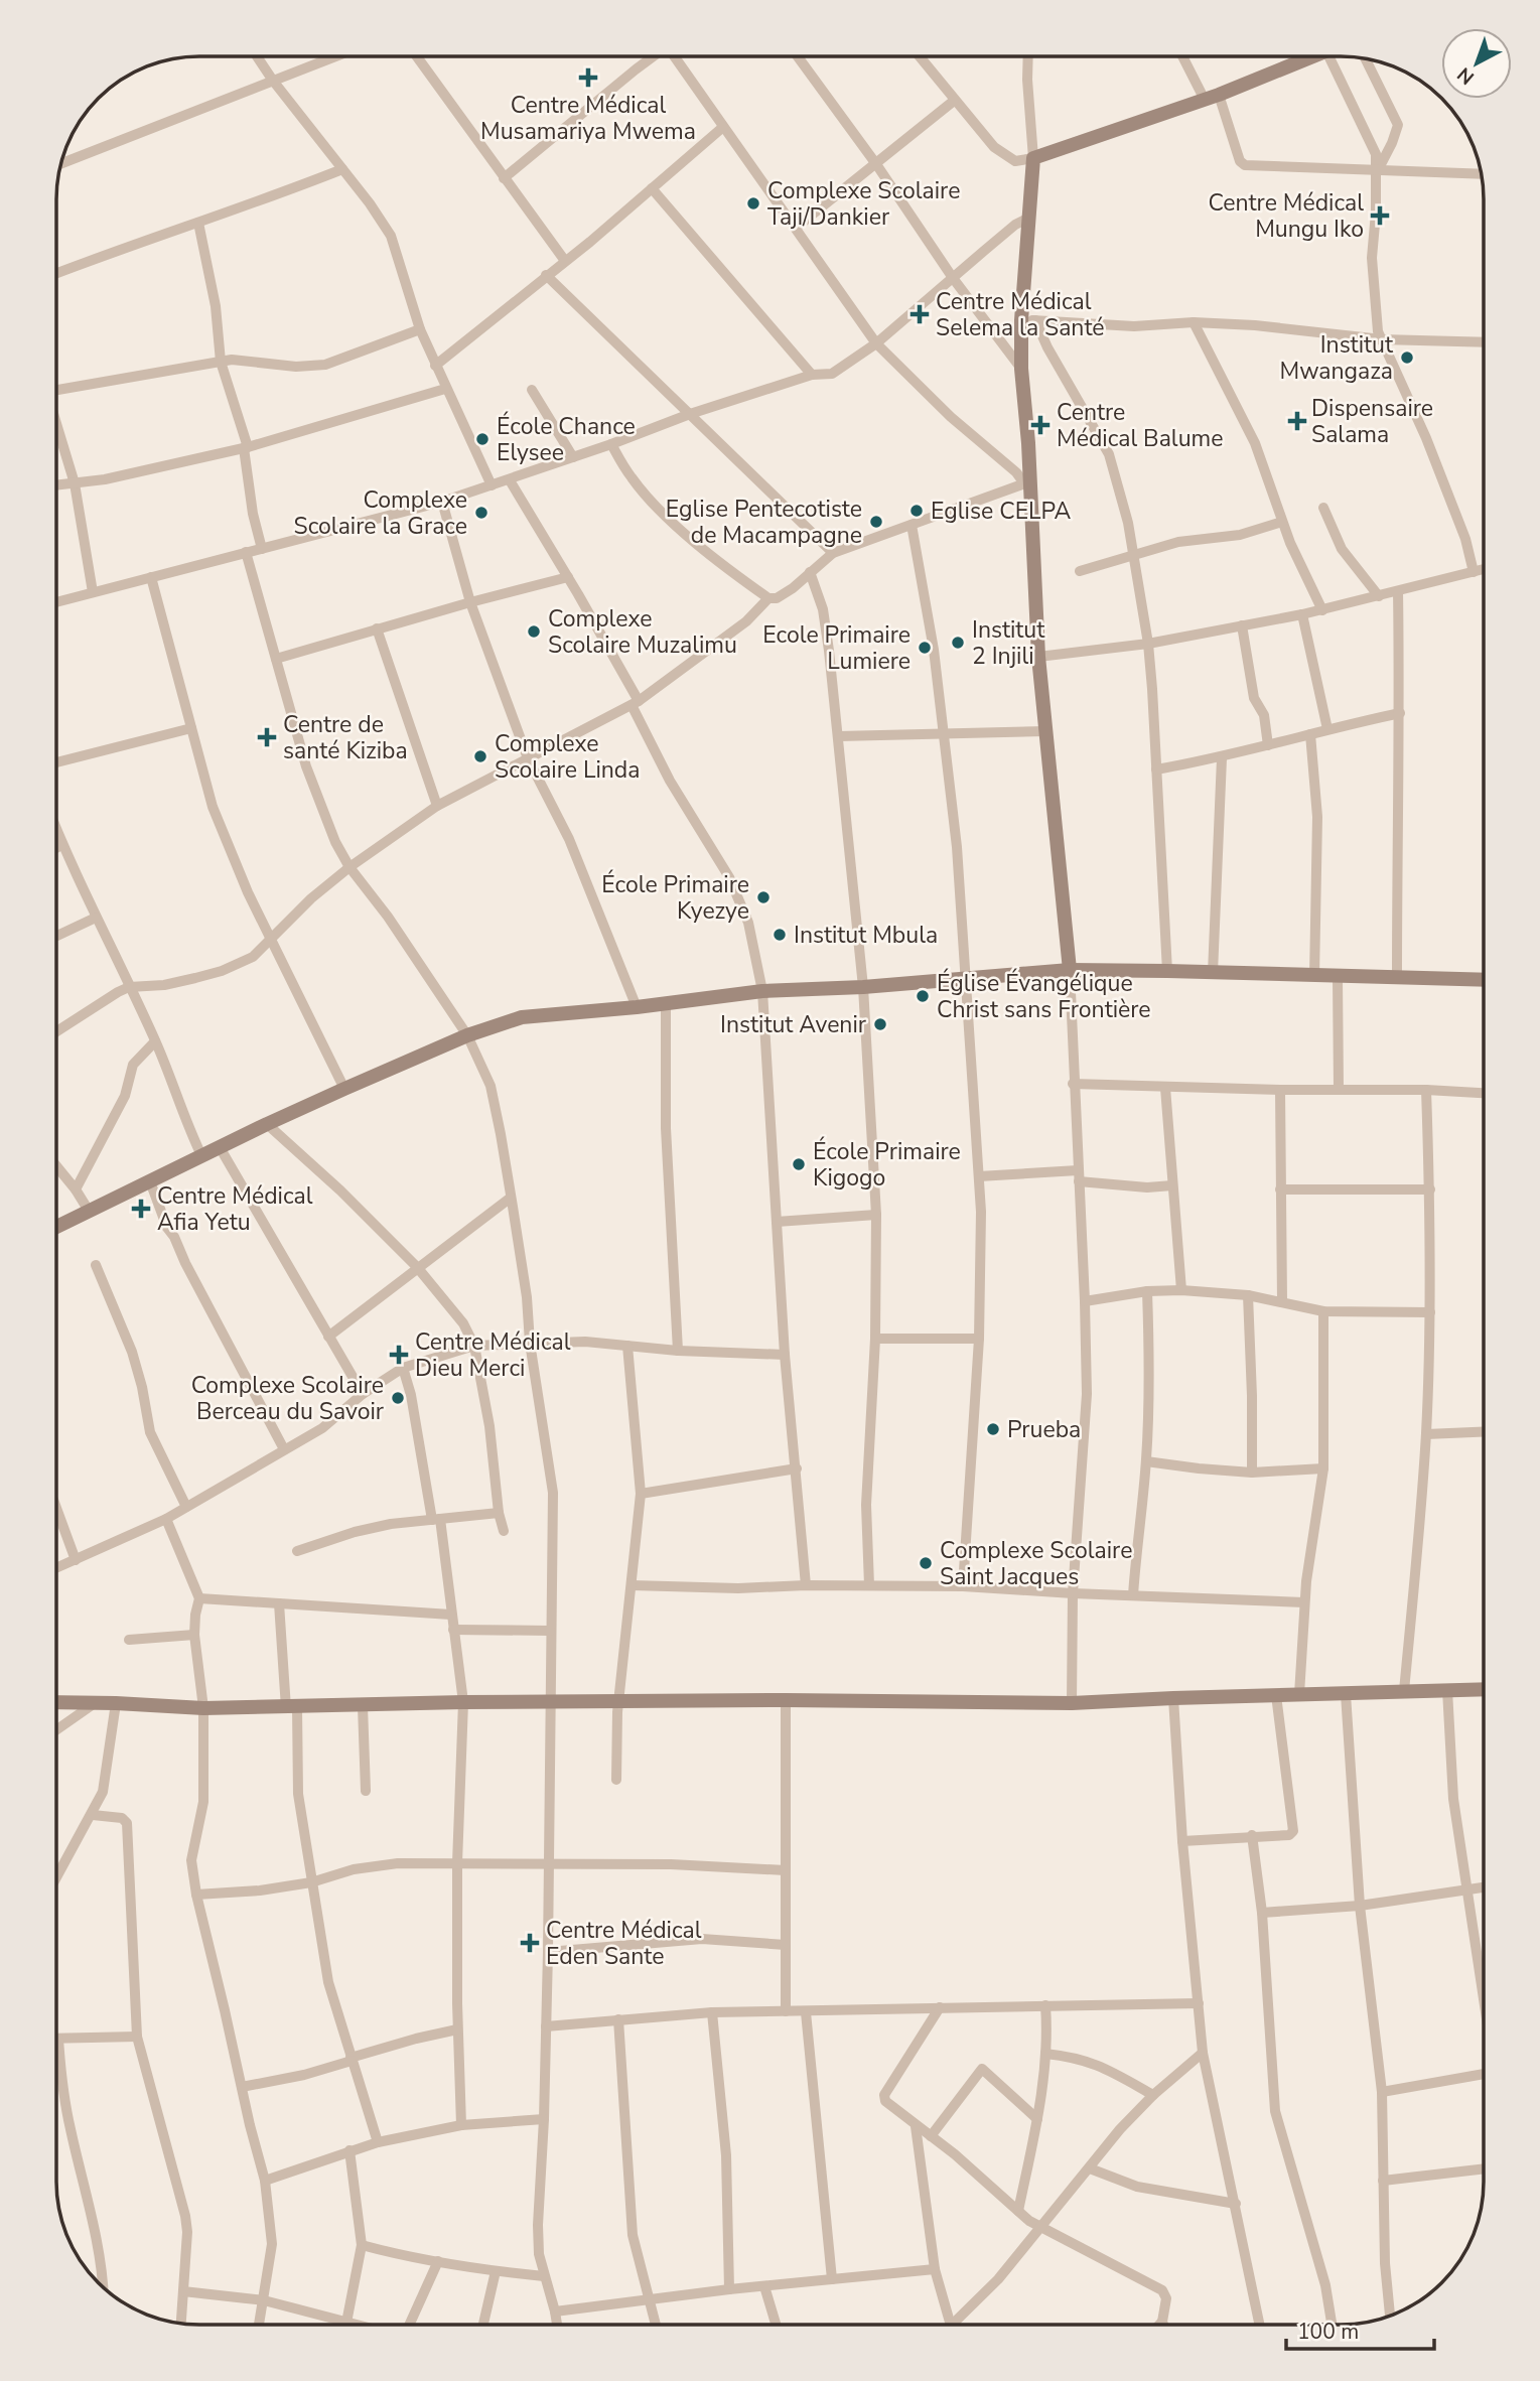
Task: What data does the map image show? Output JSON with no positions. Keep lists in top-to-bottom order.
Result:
{
  "places": {
    "health": [
      "Centre Médical Musamariya Mwema",
      "Centre Médical Mungu Iko",
      "Centre Médical Selema la Santé",
      "Dispensaire Salama",
      "Centre Médical Balume",
      "Centre de santé Kiziba",
      "Centre Médical Afia Yetu",
      "Centre Médical Dieu Merci",
      "Centre Médical Eden Sante"
    ],
    "other": [
      "Complexe Scolaire Taji/Dankier",
      "Institut Mwangaza",
      "École Chance Elysee",
      "Eglise CELPA",
      "Complexe Scolaire la Grace",
      "Eglise Pentecotiste de Macampagne",
      "Complexe Scolaire Muzalimu",
      "Institut 2 Injili",
      "Ecole Primaire Lumiere",
      "Complexe Scolaire Linda",
      "École Primaire Kyezye",
      "Institut Mbula",
      "Église Évangélique Christ sans Frontière",
      "Institut Avenir",
      "École Primaire Kigogo",
      "Complexe Scolaire Berceau du Savoir",
      "Prueba",
      "Complexe Scolaire Saint Jacques"
    ]
  },
  "scale_bar": "100 m",
  "north": "bottom left"
}
